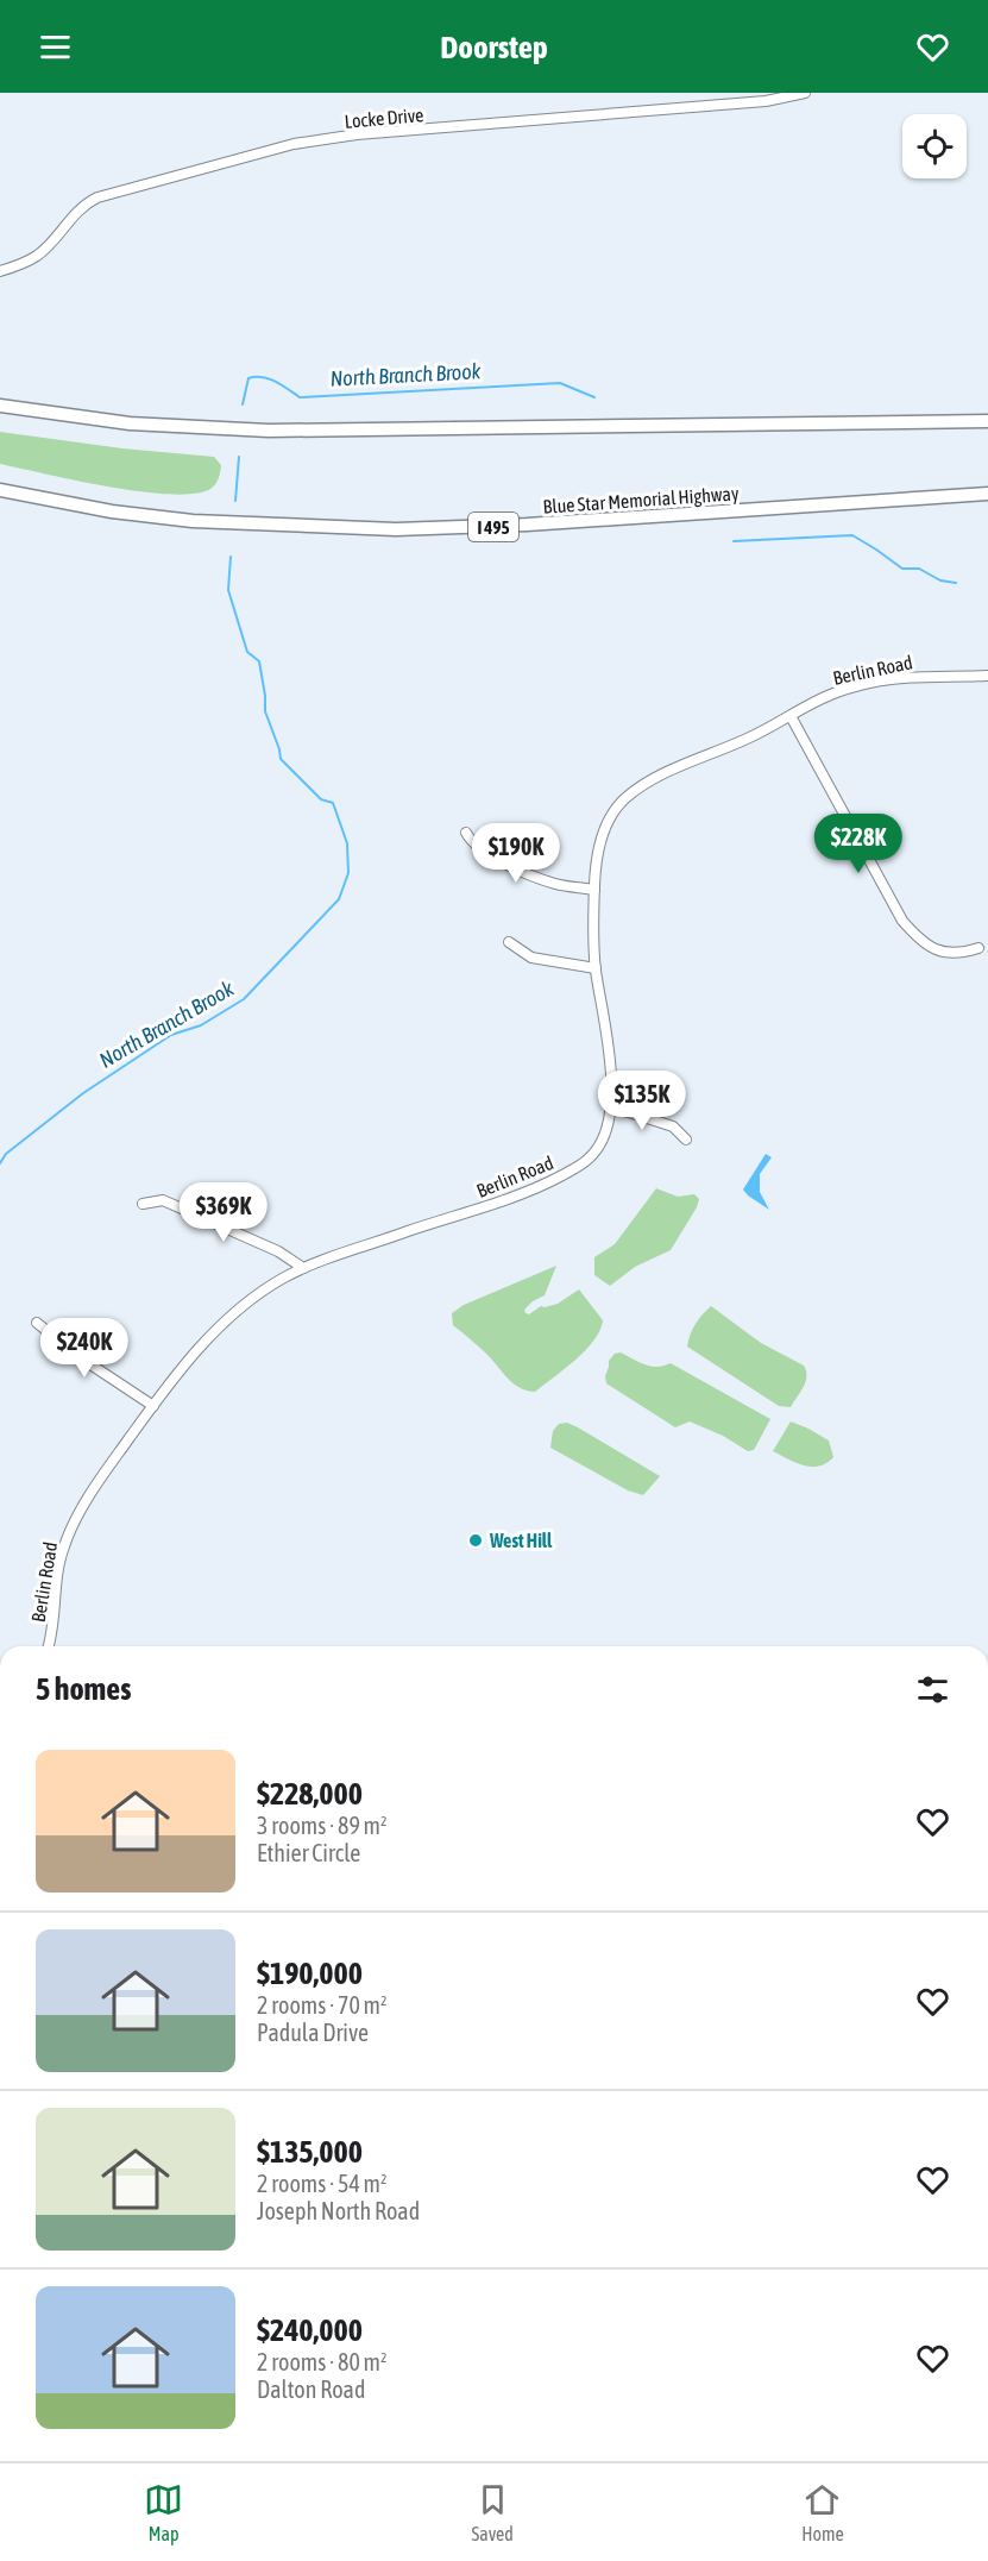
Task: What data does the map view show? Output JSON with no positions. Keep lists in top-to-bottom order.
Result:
{
  "streets": {
    "highway": ["Blue Star Memorial Highway", "I 495"],
    "street": ["Locke Drive", "Berlin Road"]
  },
  "water": ["North Branch Brook"],
  "places": ["West Hill"],
  "page": {
    "header": "Doorstep",
    "price": [
      "$228K",
      "$190K",
      "$135K",
      "$369K",
      "$240K"
    ],
    "heading": "5 homes",
    "list": [
      {
        "name": "$228,000",
        "note": "3 rooms · 89 m² · Ethier Circle"
      },
      {
        "name": "$190,000",
        "note": "2 rooms · 70 m² · Padula Drive"
      },
      {
        "name": "$135,000",
        "note": "2 rooms · 54 m² · Joseph North Road"
      },
      {
        "name": "$240,000",
        "note": "2 rooms · 80 m² · Dalton Road"
      }
    ],
    "tabs": ["Map", "Saved", "Home"]
  }
}
